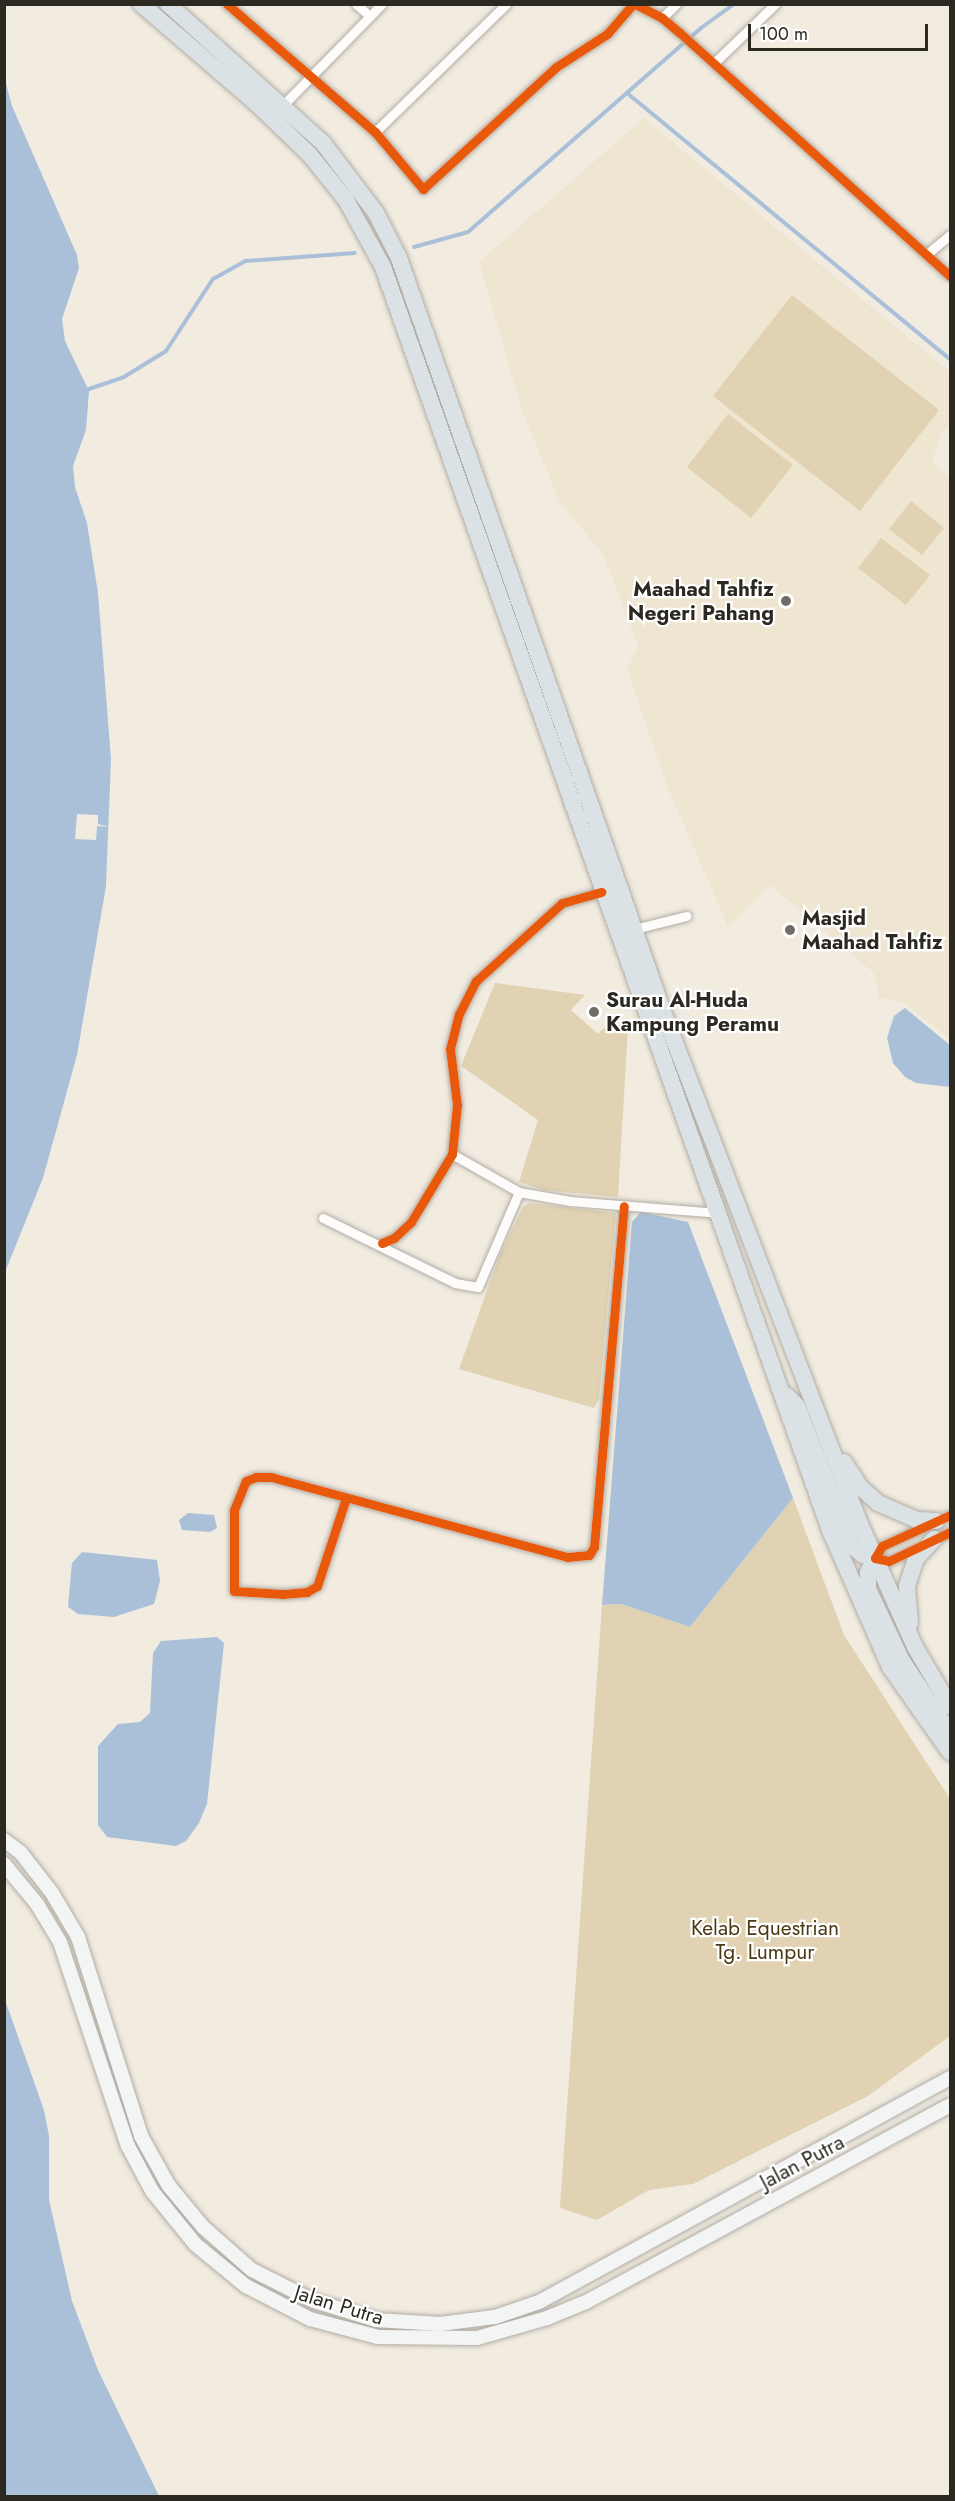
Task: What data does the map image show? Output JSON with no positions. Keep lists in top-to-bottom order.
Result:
{
  "streets": {
    "main road": ["Jalan Putra"]
  },
  "parks": ["Kelab Equestrian Tg. Lumpur"],
  "places": ["Maahad Tahfiz Negeri Pahang", "Masjid Maahad Tahfiz", "Surau Al-Huda Kampung Peramu"],
  "scale_bar": "100 m"
}
